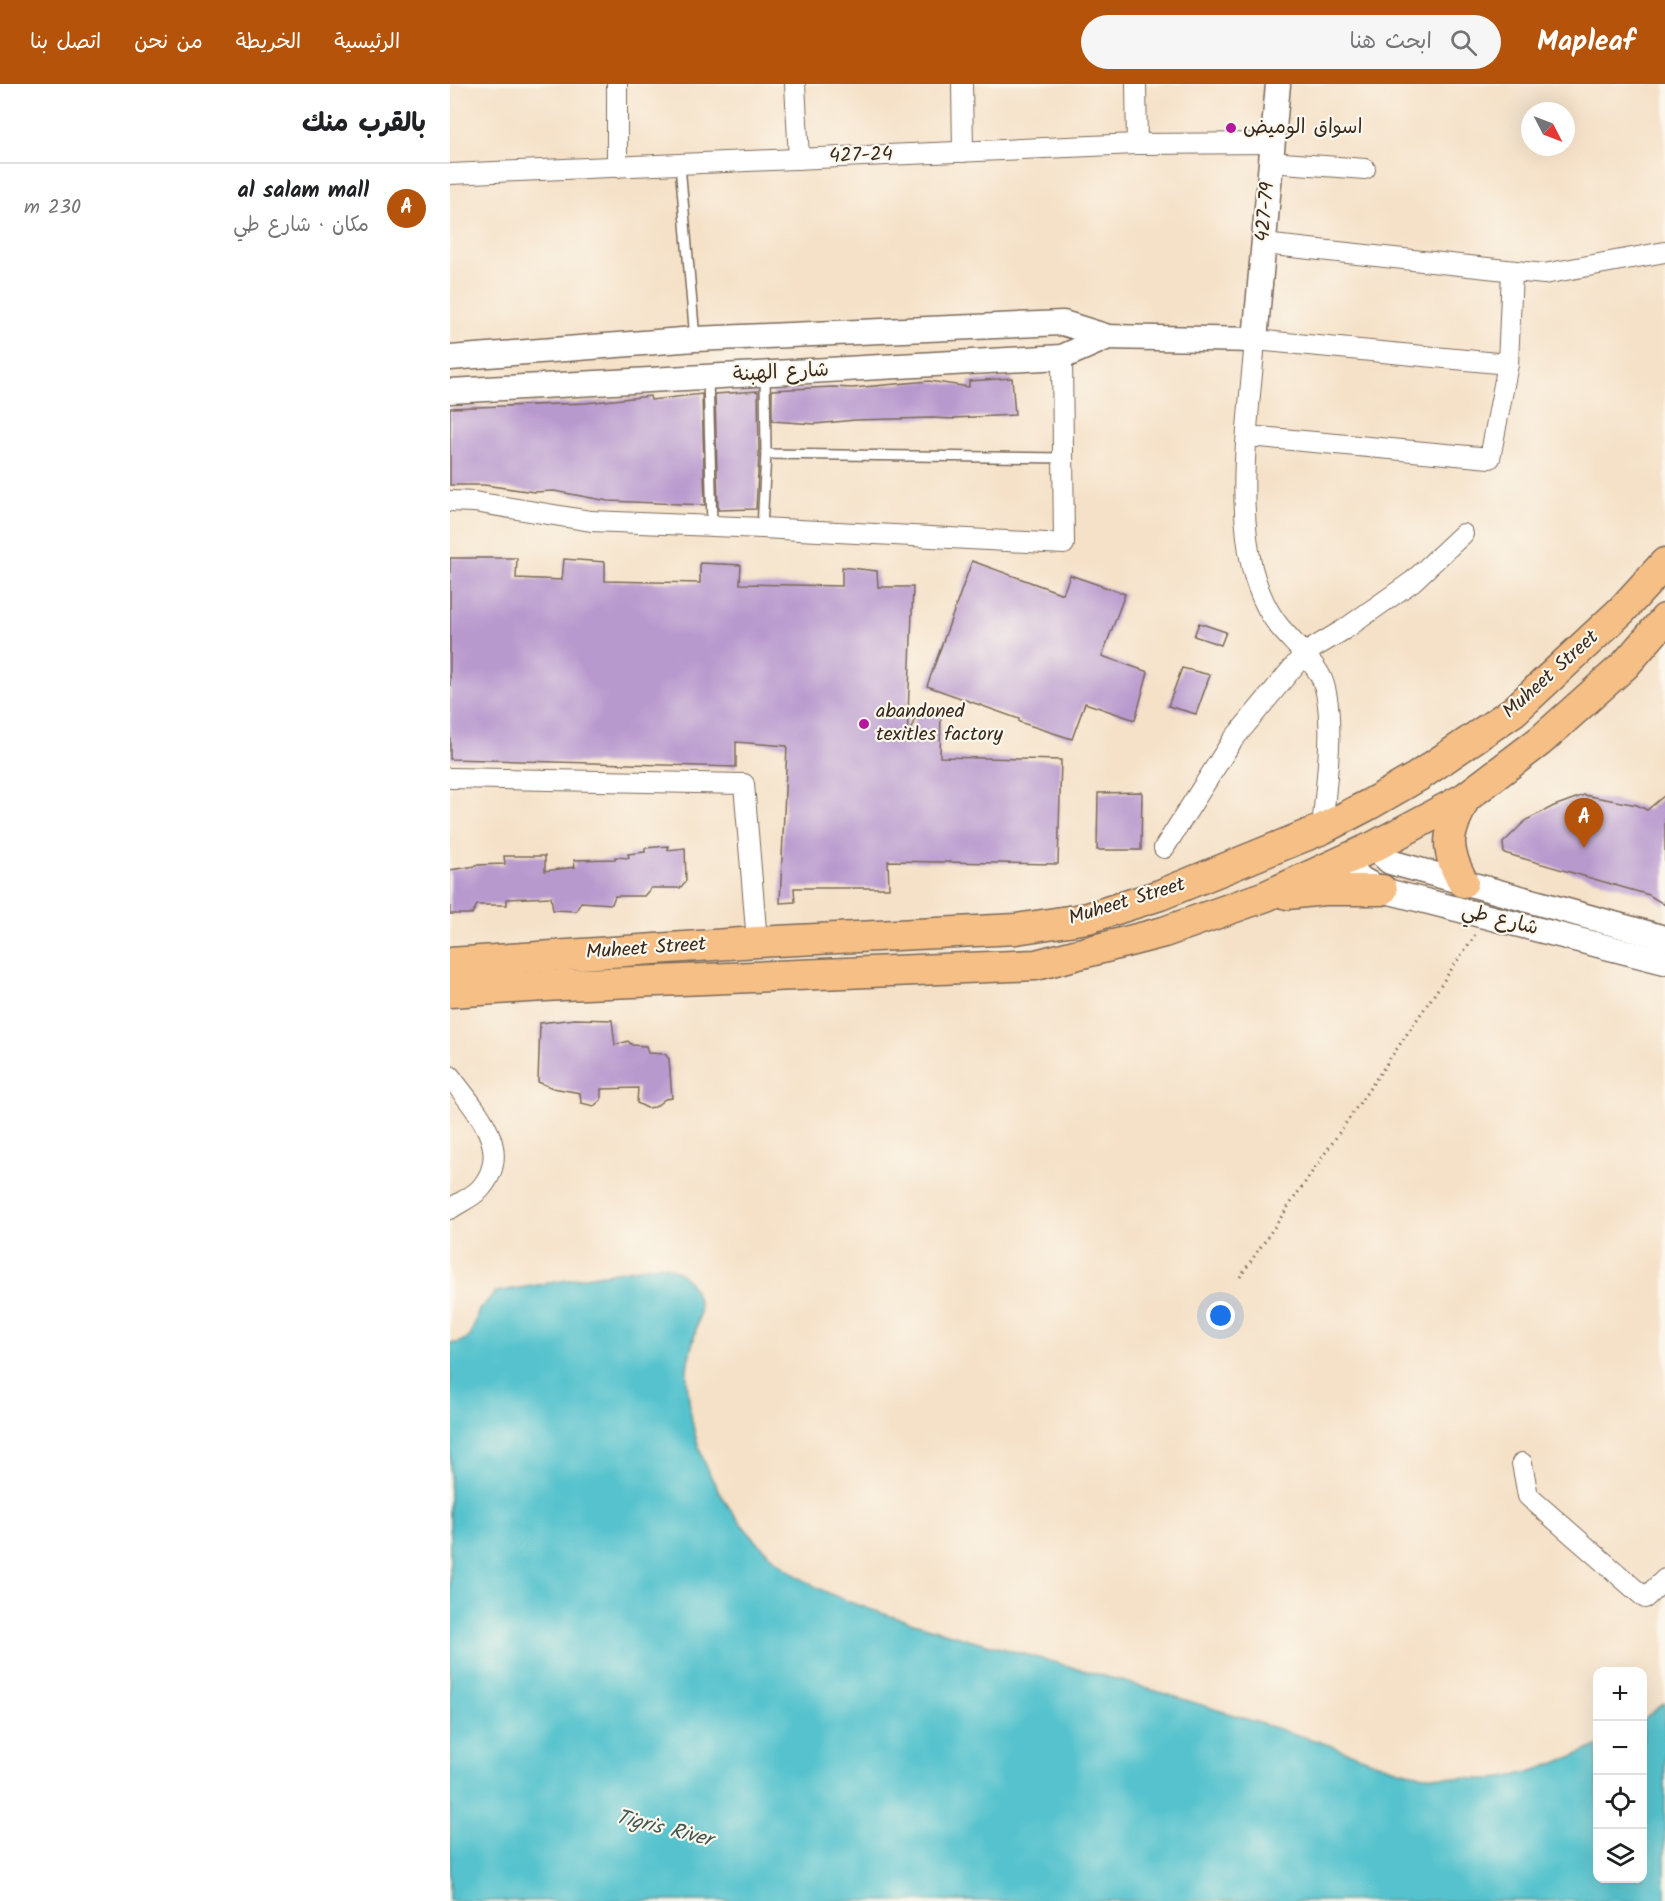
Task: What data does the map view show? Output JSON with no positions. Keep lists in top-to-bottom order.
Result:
{
  "streets": {
    "main road": ["Muheet Street"],
    "street": [
      "427-24",
      "427-79",
      "شارع الهبنة",
      "شارع طي"
    ]
  },
  "crossings": [
    ["427-24", "427-79"],
    ["427-79", "شارع الهبنة"],
    ["Muheet Street", "شارع طي"]
  ],
  "water": ["Tigris River"],
  "places": ["اسواق الوميض", "abandoned texitles factory"],
  "north": "bottom right",
  "page": {
    "header": "Mapleaf",
    "search": "ابحث هنا",
    "nav": [
      "الرئيسية",
      "الخريطة",
      "من نحن",
      "اتصل بنا"
    ],
    "heading": "بالقرب منك",
    "list": [
      {
        "mark": "A",
        "name": "al salam mall",
        "note": "مكان · شارع طي",
        "value": "230 m"
      }
    ],
    "pins": "A",
    "map_buttons": ["+", "−"]
  }
}
